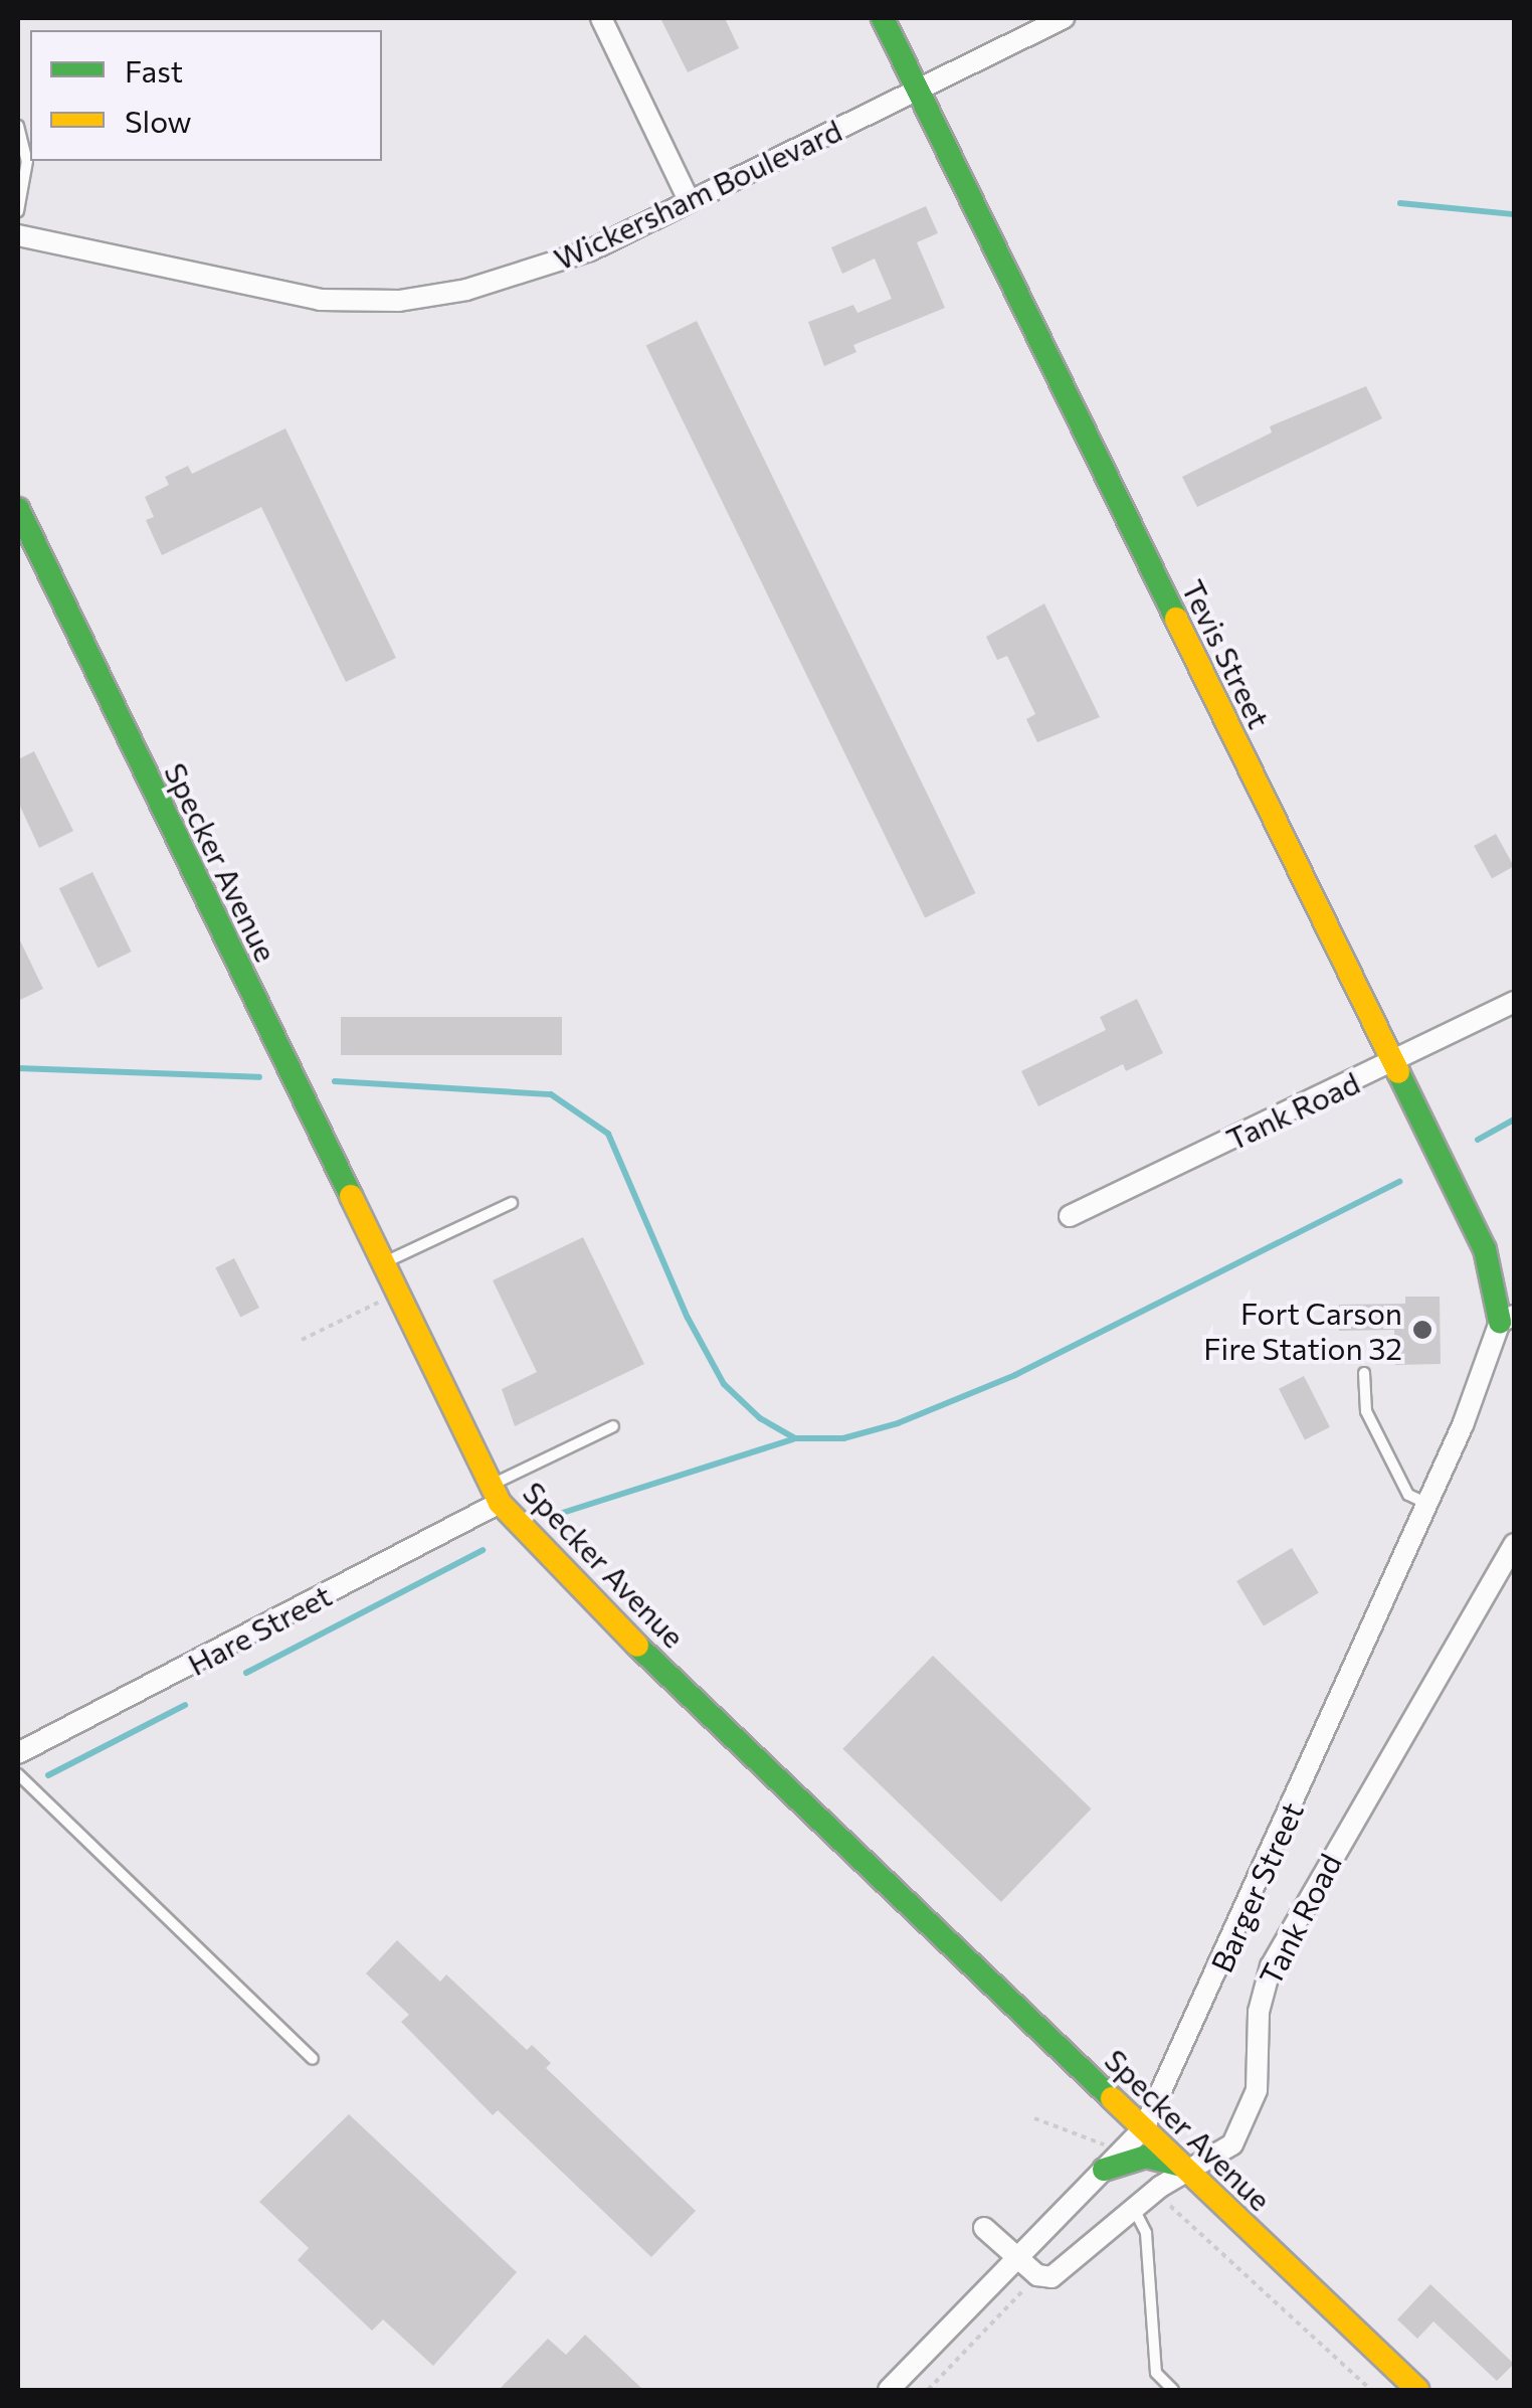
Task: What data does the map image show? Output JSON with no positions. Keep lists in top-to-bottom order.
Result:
{
  "streets": {
    "street": [
      "Wickersham Boulevard",
      "Tevis Street",
      "Specker Avenue",
      "Tank Road",
      "Hare Street",
      "Barger Street"
    ]
  },
  "crossings": [
    ["Wickersham Boulevard", "Tevis Street"],
    ["Tevis Street", "Tank Road"],
    ["Tevis Street", "Barger Street"],
    ["Specker Avenue", "Tank Road"],
    ["Specker Avenue", "Hare Street"],
    ["Specker Avenue", "Barger Street"],
    ["Tank Road", "Barger Street"]
  ],
  "places": ["Fort Carson Fire Station 32"],
  "legend": ["Fast", "Slow"]
}
